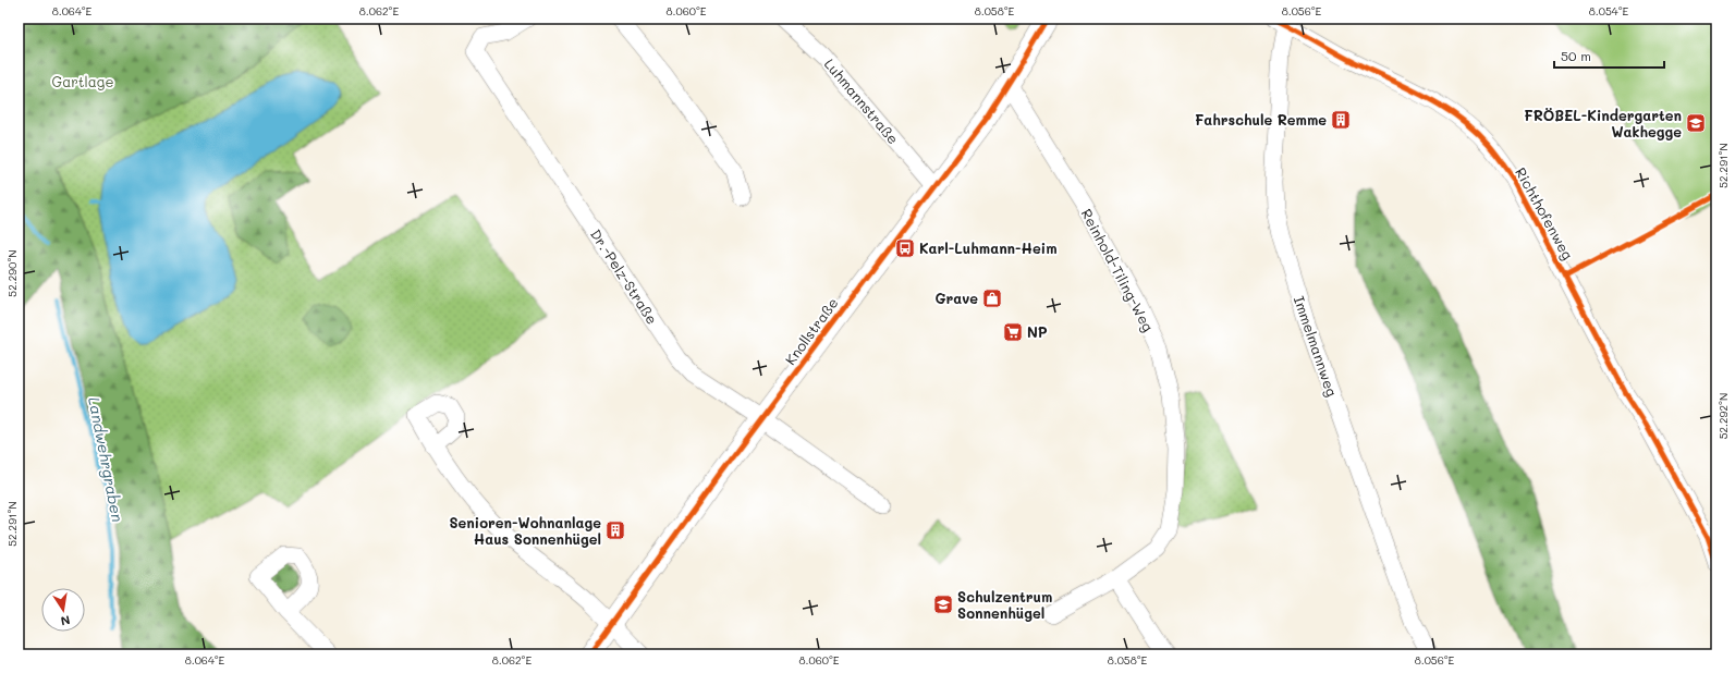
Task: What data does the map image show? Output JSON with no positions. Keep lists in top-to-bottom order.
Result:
{
  "streets": {
    "street": [
      "Luhmannstraße",
      "Richthofenweg",
      "Reinhold-Tiling-Weg",
      "Dr.-Pelz-Straße",
      "Knollstraße",
      "Immelmannweg"
    ]
  },
  "crossings": [
    ["Luhmannstraße", "Knollstraße"],
    ["Richthofenweg", "Immelmannweg"],
    ["Reinhold-Tiling-Weg", "Knollstraße"],
    ["Dr.-Pelz-Straße", "Knollstraße"]
  ],
  "water": ["Landwehrgraben"],
  "parks": ["Gartlage"],
  "places": {
    "building": ["Fahrschule Remme", "Senioren-Wohnanlage Haus Sonnenhügel"],
    "school or university": ["FRÖBEL-Kindergarten Wakhegge", "Schulzentrum Sonnenhügel"],
    "bus stop": ["Karl-Luhmann-Heim"],
    "shop": ["Grave"],
    "supermarket": ["NP"]
  },
  "scale_bar": "50 m",
  "north": "bottom",
  "coordinates": [
    "8.064°E",
    "8.062°E",
    "8.060°E",
    "8.058°E",
    "8.056°E",
    "8.054°E",
    "52.291°N",
    "52.290°N",
    "52.292°N"
  ]
}
